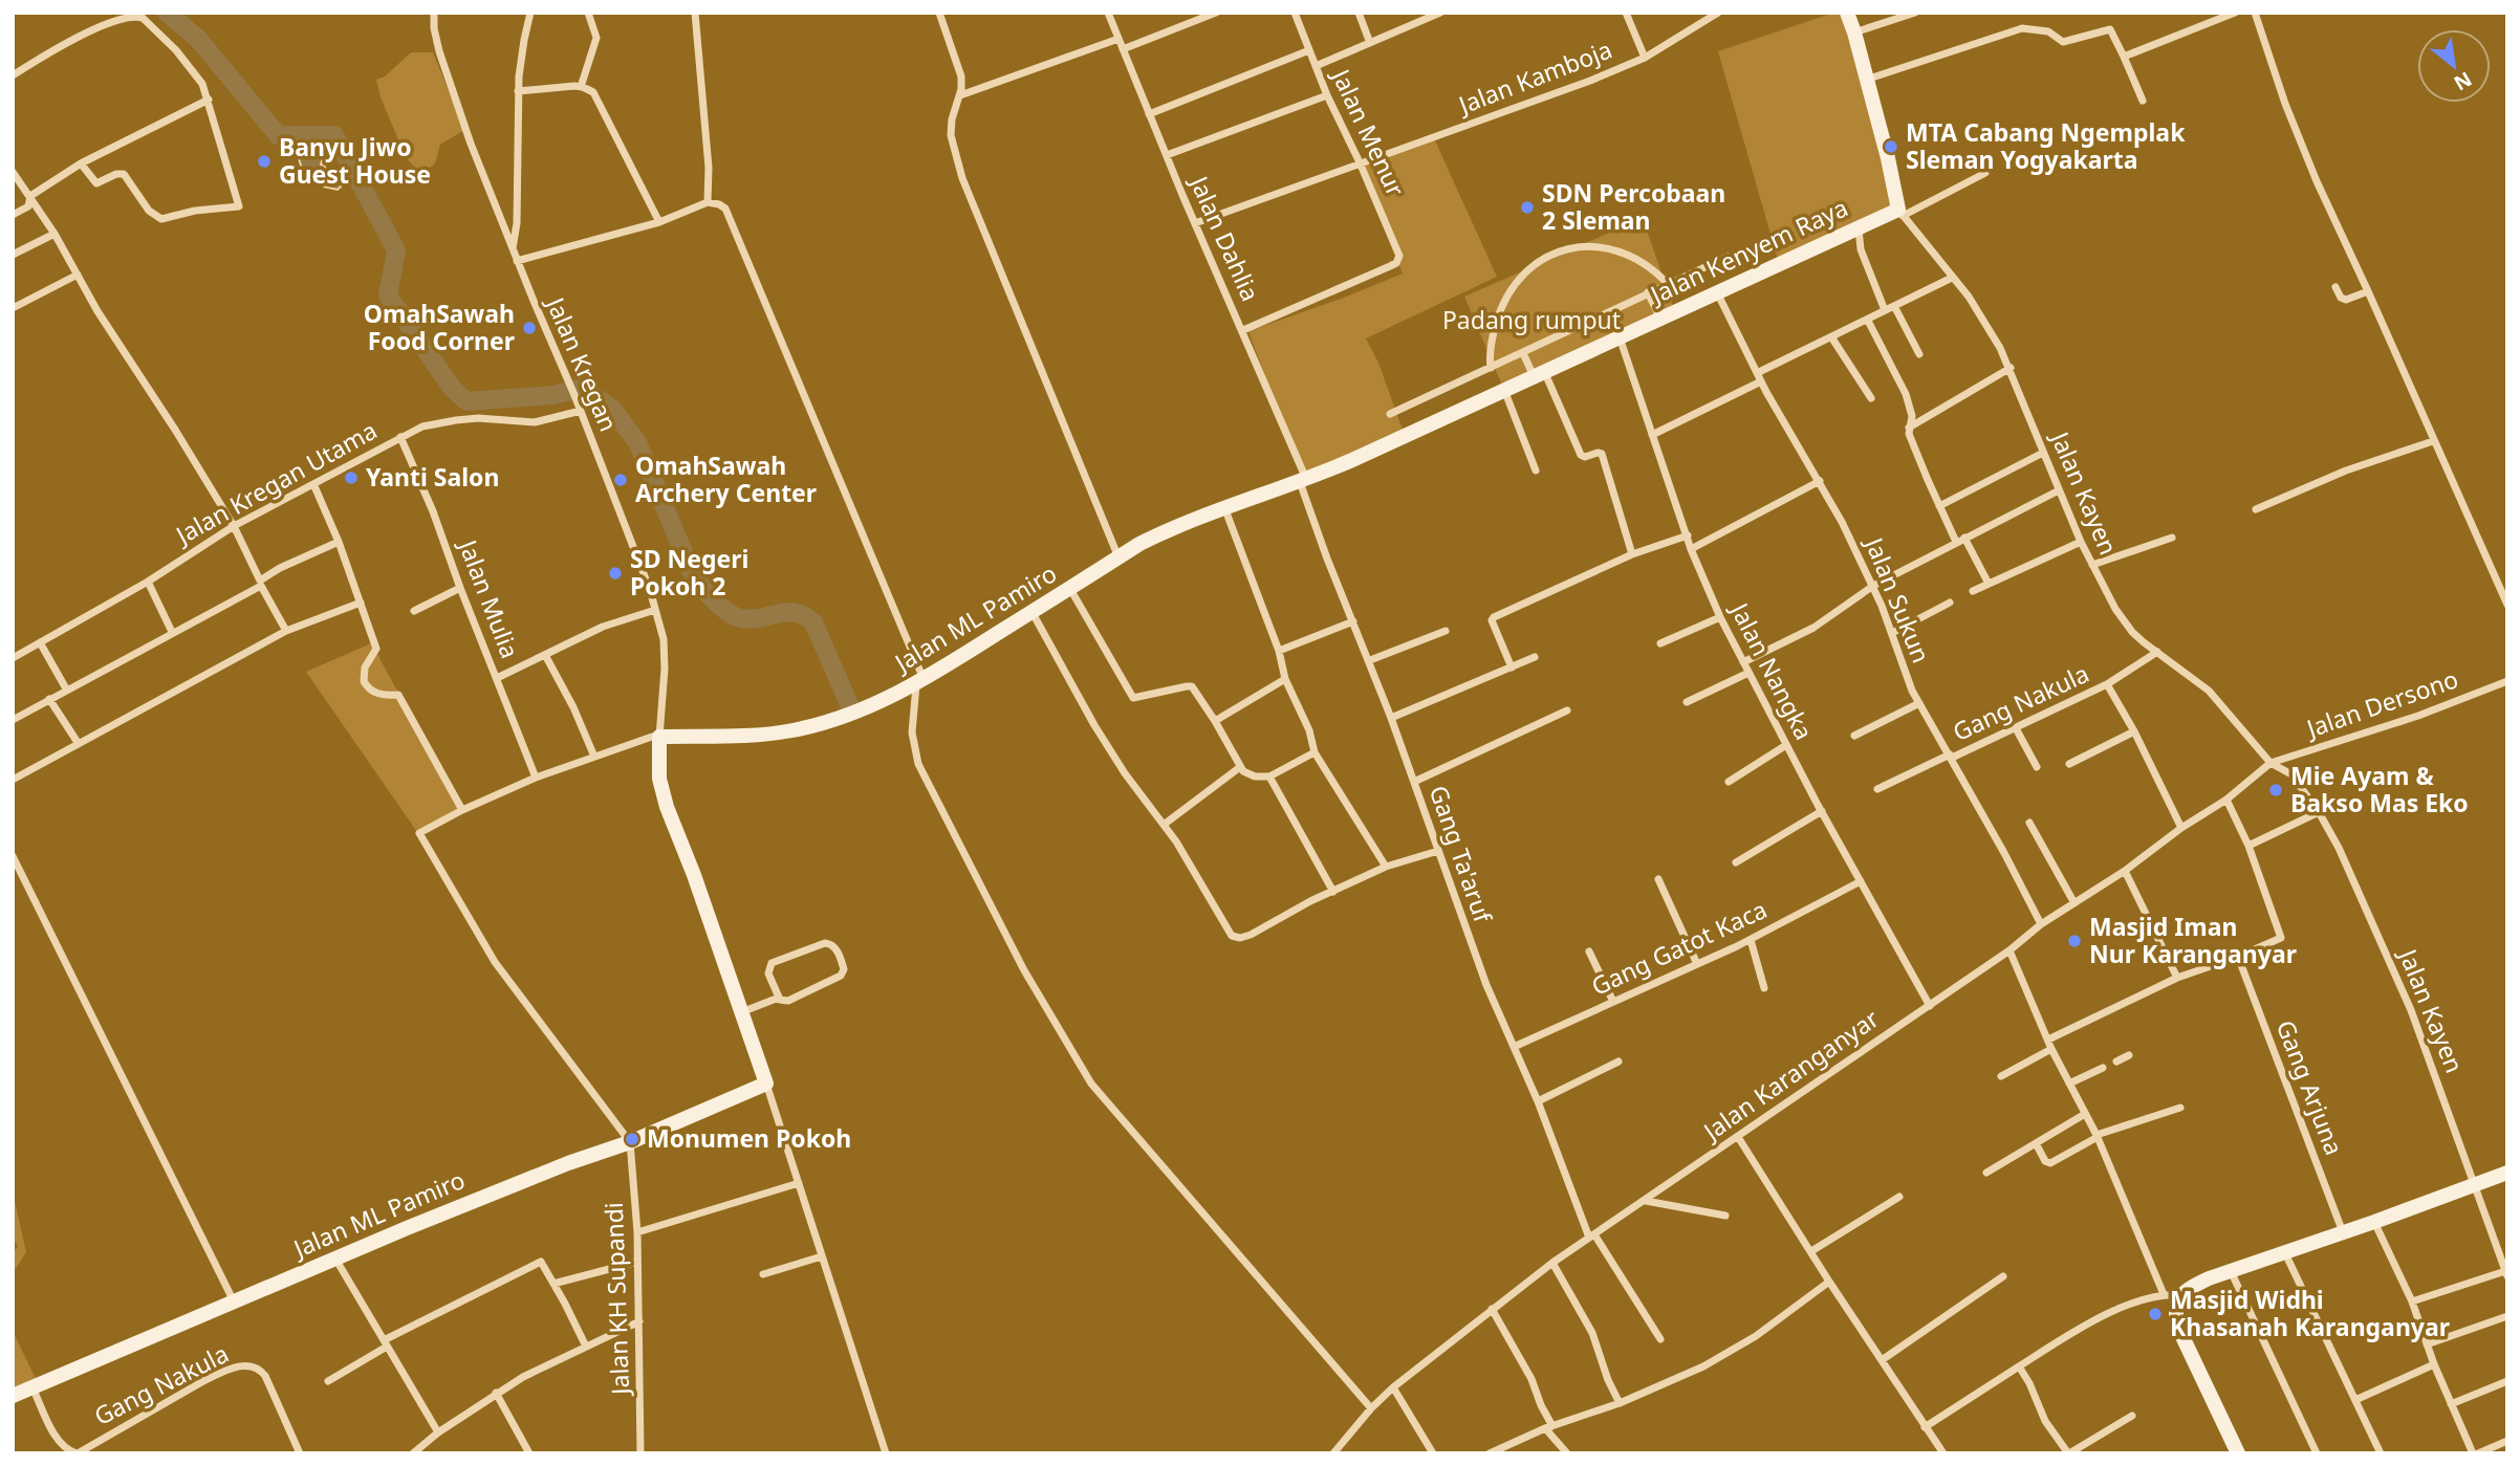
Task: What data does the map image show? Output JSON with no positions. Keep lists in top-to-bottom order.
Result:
{
  "streets": {
    "street": [
      "Jalan Kamboja",
      "Jalan Menur",
      "Jalan Dahlia",
      "Jalan Kenyem Raya",
      "Jalan Kregan",
      "Jalan Kregan Utama",
      "Jalan Kayen",
      "Jalan Mulia",
      "Jalan Sukun",
      "Jalan ML Pamiro",
      "Jalan Nangka",
      "Gang Nakula",
      "Jalan Dersono",
      "Gang Ta'aruf",
      "Gang Gatot Kaca",
      "Jalan Karanganyar",
      "Gang Arjuna",
      "Jalan KH Supandi"
    ]
  },
  "crossings": [
    ["Jalan Kamboja", "Jalan Menur"],
    ["Jalan Kamboja", "Jalan Dahlia"],
    ["Jalan Menur", "Jalan Dahlia"],
    ["Jalan Dahlia", "Jalan Kenyem Raya"],
    ["Jalan Dahlia", "Jalan ML Pamiro"],
    ["Jalan Dahlia", "Gang Ta'aruf"],
    ["Jalan Kenyem Raya", "Jalan Kayen"],
    ["Jalan Kenyem Raya", "Jalan Sukun"],
    ["Jalan Kenyem Raya", "Jalan ML Pamiro"],
    ["Jalan Kenyem Raya", "Jalan Nangka"],
    ["Jalan Kenyem Raya", "Gang Ta'aruf"],
    ["Jalan Kregan", "Jalan Kregan Utama"],
    ["Jalan Kregan", "Jalan ML Pamiro"],
    ["Jalan Kregan Utama", "Jalan Mulia"],
    ["Jalan Kayen", "Gang Nakula"],
    ["Jalan Kayen", "Jalan Dersono"],
    ["Jalan Kayen", "Jalan Karanganyar"],
    ["Jalan Sukun", "Gang Nakula"],
    ["Jalan Sukun", "Jalan Karanganyar"],
    ["Jalan ML Pamiro", "Gang Ta'aruf"],
    ["Jalan ML Pamiro", "Jalan KH Supandi"],
    ["Jalan Nangka", "Gang Gatot Kaca"],
    ["Jalan Nangka", "Jalan Karanganyar"],
    ["Gang Nakula", "Jalan Karanganyar"],
    ["Jalan Dersono", "Jalan Karanganyar"],
    ["Gang Ta'aruf", "Gang Gatot Kaca"],
    ["Gang Ta'aruf", "Jalan Karanganyar"]
  ],
  "parks": ["Padang rumput"],
  "places": [
    "MTA Cabang Ngemplak Sleman Yogyakarta",
    "Banyu Jiwo Guest House",
    "SDN Percobaan 2 Sleman",
    "OmahSawah Food Corner",
    "Yanti Salon",
    "OmahSawah Archery Center",
    "SD Negeri Pokoh 2",
    "Mie Ayam & Bakso Mas Eko",
    "Masjid Iman Nur Karanganyar",
    "Monumen Pokoh",
    "Masjid Widhi Khasanah Karanganyar"
  ],
  "north": "bottom right"
}
